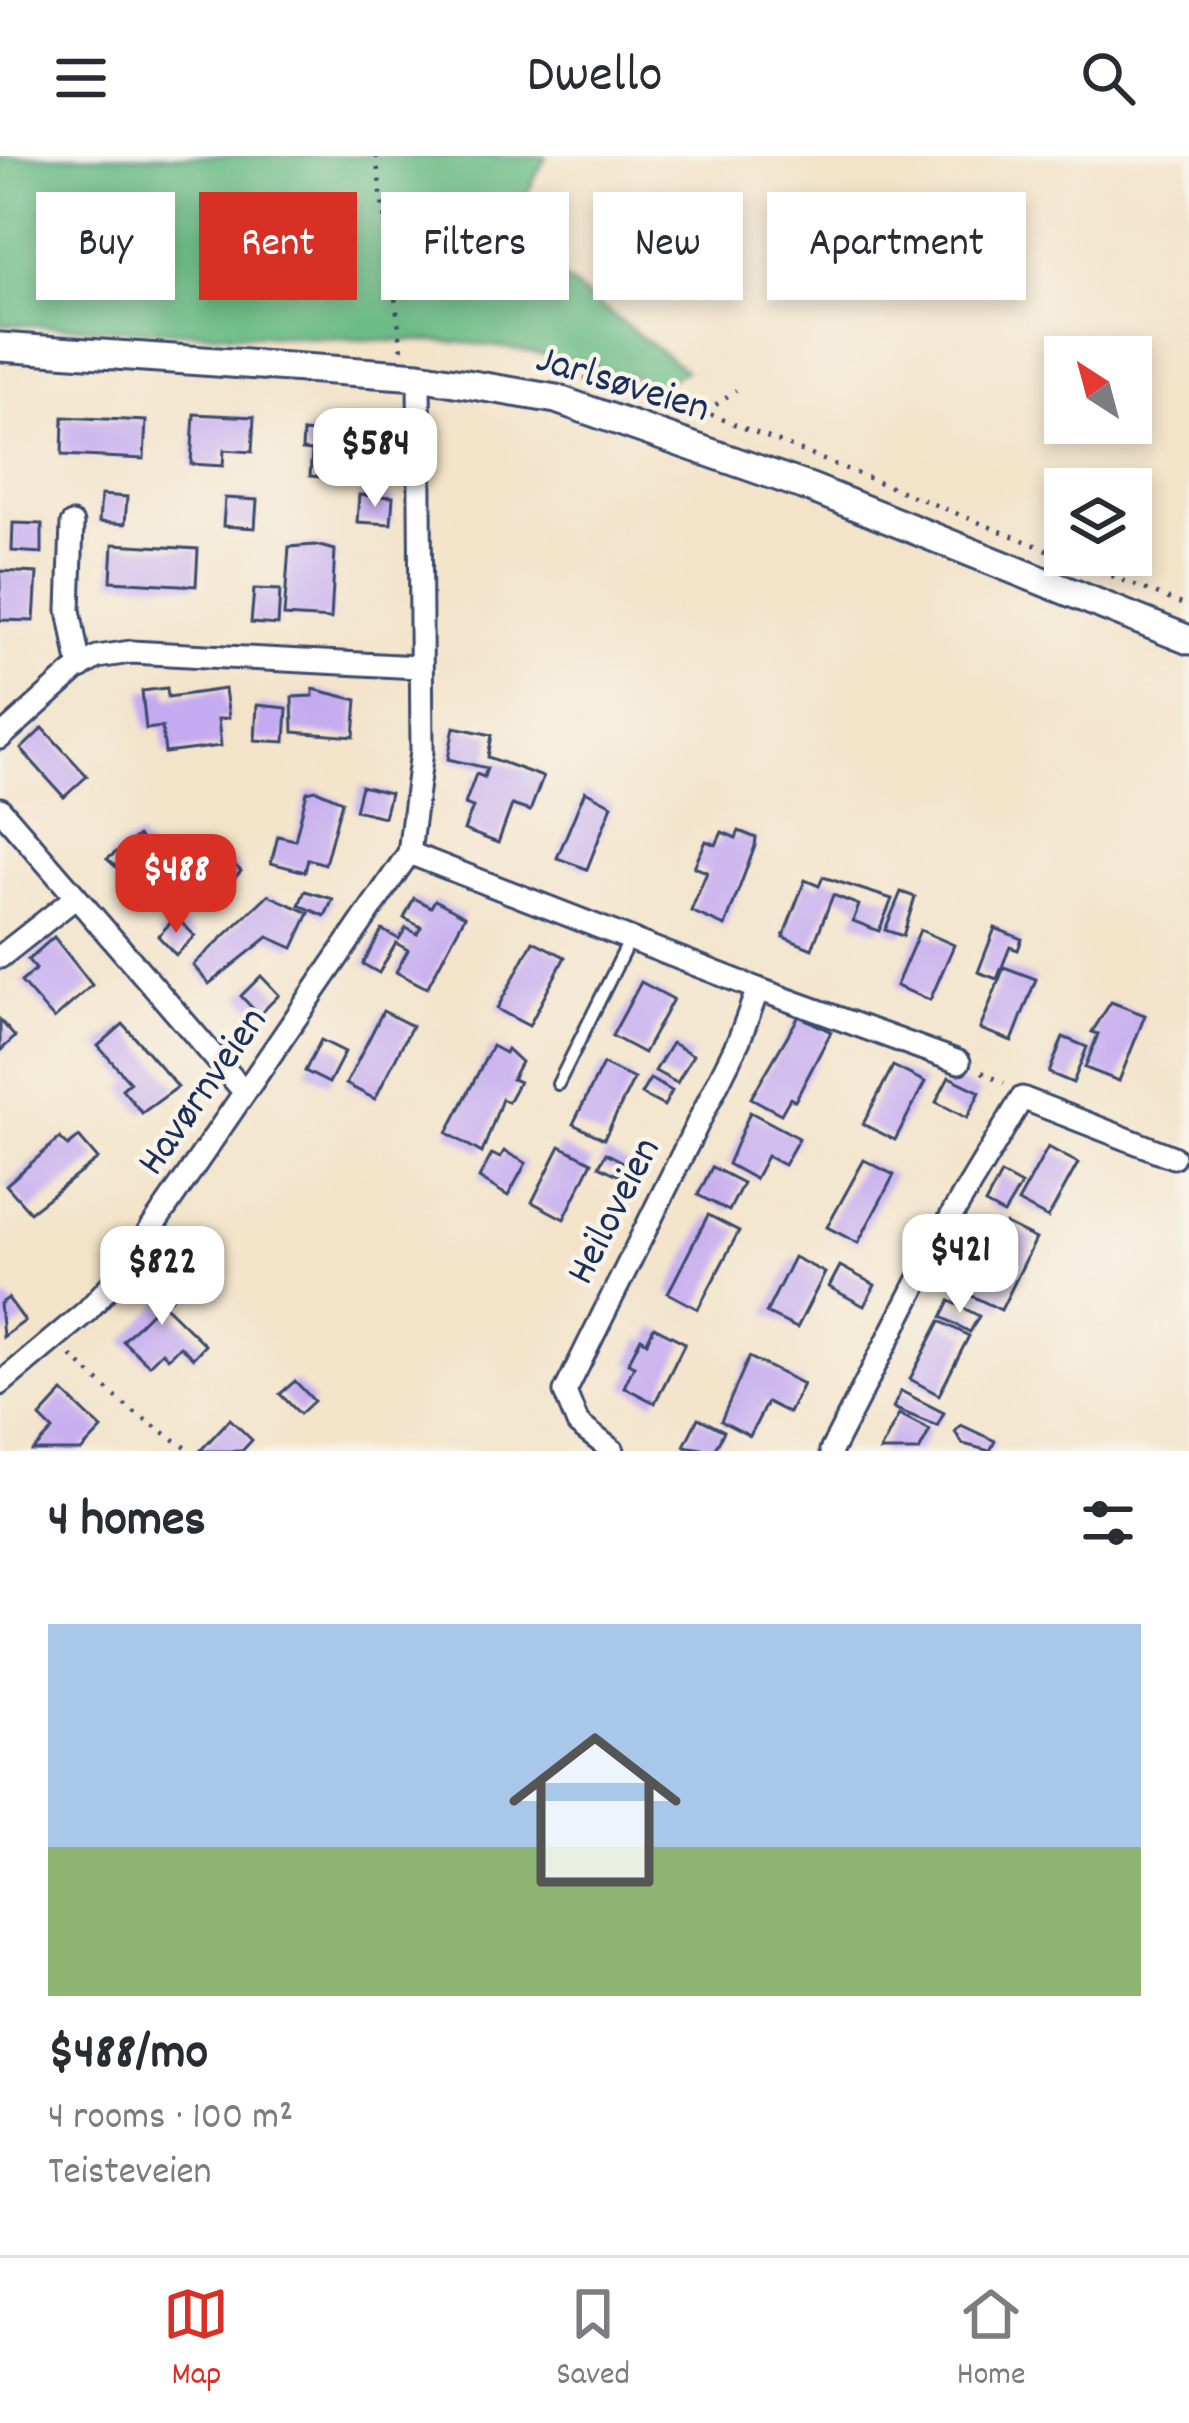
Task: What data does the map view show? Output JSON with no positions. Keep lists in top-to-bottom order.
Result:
{
  "streets": {
    "street": ["Jarlsøveien", "Havørnveien", "Heiloveien"]
  },
  "crossings": [
    ["Jarlsøveien", "Havørnveien"]
  ],
  "north": "top left",
  "page": {
    "header": "Dwello",
    "chip": [
      "Buy",
      "Rent",
      "Filters",
      "New",
      "Apartment"
    ],
    "price": [
      "$584",
      "$488",
      "$421",
      "$822"
    ],
    "heading": "4 homes",
    "list": [
      {
        "name": "$488/mo",
        "note": "4 rooms · 100 m² · Teisteveien"
      }
    ],
    "tabs": ["Map", "Saved", "Home"]
  }
}
